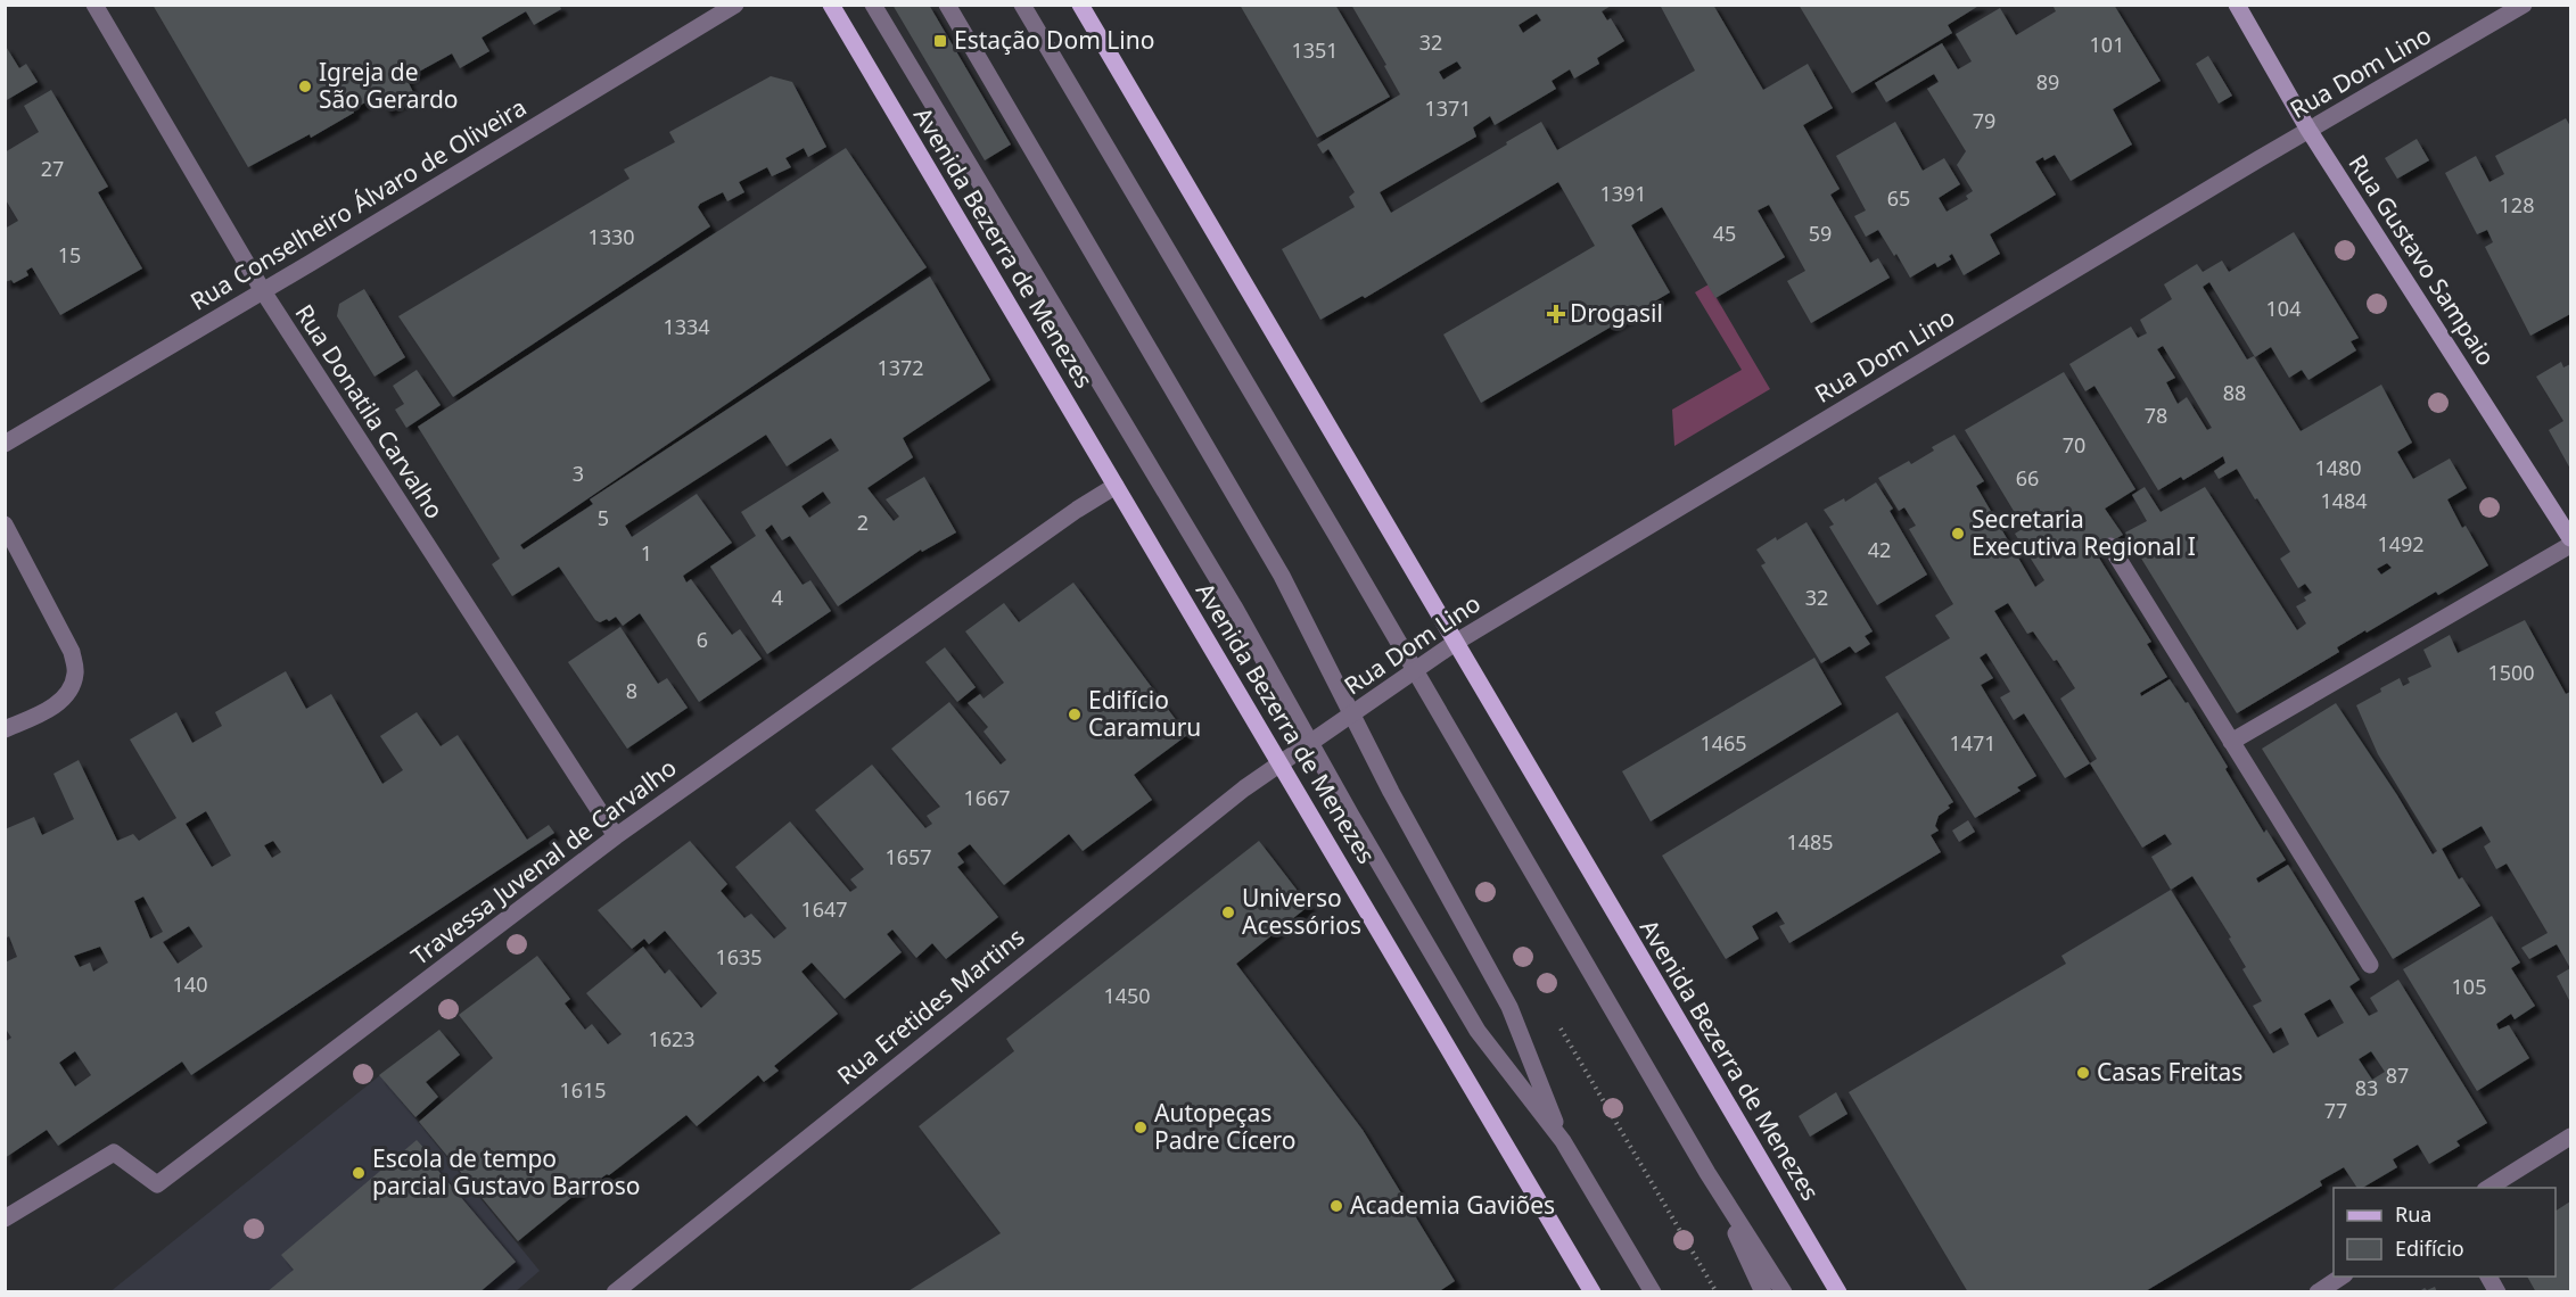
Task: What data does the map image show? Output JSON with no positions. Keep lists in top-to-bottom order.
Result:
{
  "streets": {
    "main road": ["Avenida Bezerra de Menezes"],
    "street": [
      "Rua Dom Lino",
      "Rua Conselheiro Álvaro de Oliveira",
      "Rua Gustavo Sampaio",
      "Rua Donatila Carvalho",
      "Travessa Juvenal de Carvalho",
      "Rua Eretides Martins"
    ]
  },
  "crossings": [
    ["Rua Dom Lino", "Avenida Bezerra de Menezes"],
    ["Rua Dom Lino", "Rua Gustavo Sampaio"],
    ["Rua Dom Lino", "Rua Eretides Martins"],
    ["Rua Conselheiro Álvaro de Oliveira", "Rua Donatila Carvalho"],
    ["Avenida Bezerra de Menezes", "Travessa Juvenal de Carvalho"],
    ["Avenida Bezerra de Menezes", "Rua Eretides Martins"],
    ["Rua Donatila Carvalho", "Travessa Juvenal de Carvalho"]
  ],
  "places": {
    "transit": ["Estação Dom Lino"],
    "other": [
      "Igreja de São Gerardo",
      "Secretaria Executiva Regional I",
      "Edifício Caramuru",
      "Universo Acessórios",
      "Casas Freitas",
      "Autopeças Padre Cícero",
      "Escola de tempo parcial Gustavo Barroso",
      "Academia Gaviões"
    ],
    "health": ["Drogasil"]
  },
  "house_numbers": [
    "32",
    "101",
    "1351",
    "89",
    "1371",
    "79",
    "27",
    "1391",
    "65",
    "128",
    "45",
    "59",
    "1330",
    "15",
    "104",
    "1334",
    "1372",
    "88",
    "78",
    "70",
    "1480",
    "3",
    "66",
    "1484",
    "5",
    "2",
    "1492",
    "42",
    "1",
    "4",
    "32",
    "6",
    "1500",
    "8",
    "1465",
    "1471",
    "1667",
    "1485",
    "1657",
    "1647",
    "1635",
    "140",
    "105",
    "1450",
    "1623",
    "87",
    "83",
    "1615",
    "77"
  ],
  "legend": ["Rua", "Edifício"]
}
